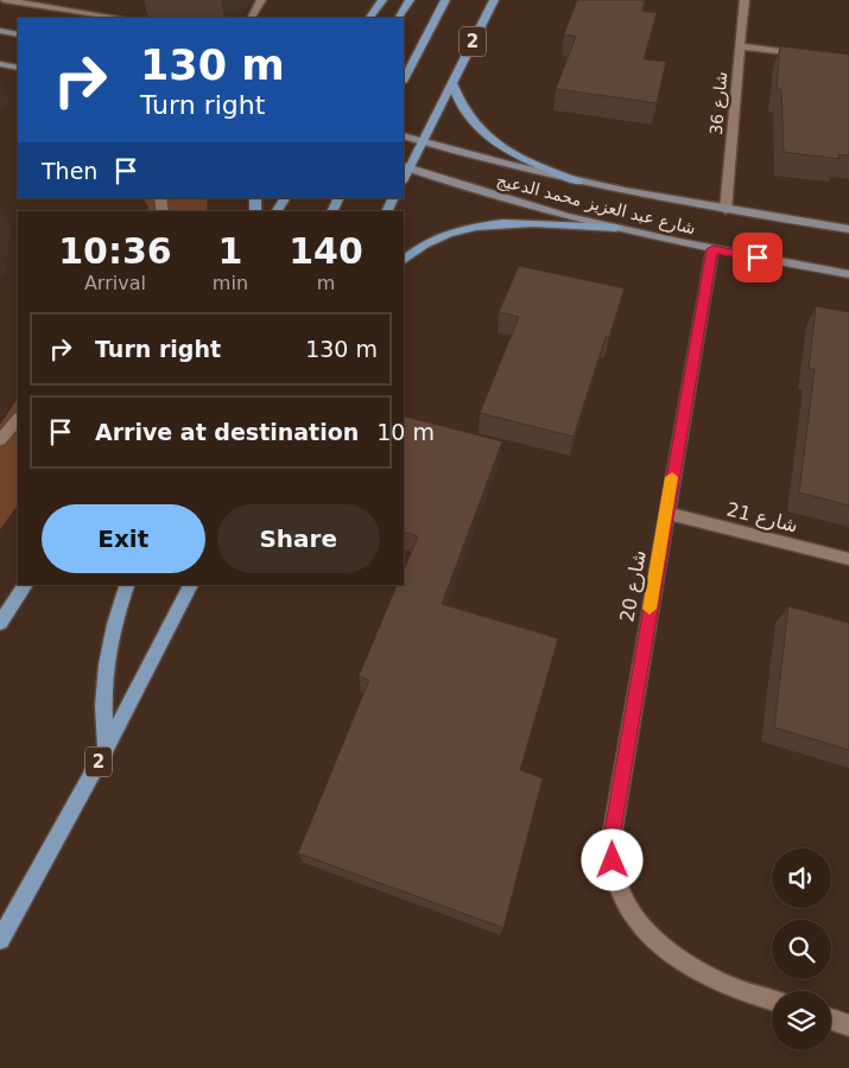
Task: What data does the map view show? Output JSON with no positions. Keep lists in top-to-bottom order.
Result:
{
  "streets": {
    "main road": ["2"],
    "street": [
      "شارع 36",
      "شارع عبد العزيز محمد الدعيج",
      "شارع 21",
      "شارع 20"
    ]
  },
  "crossings": [
    ["2", "شارع عبد العزيز محمد الدعيج"],
    ["شارع 36", "شارع عبد العزيز محمد الدعيج"],
    ["شارع عبد العزيز محمد الدعيج", "شارع 20"],
    ["شارع 21", "شارع 20"]
  ],
  "page": {
    "turn": ["130 m", "Turn right"],
    "then": "Then",
    "eta": [
      "10:36",
      "Arrival",
      "1",
      "min",
      "140",
      "m"
    ],
    "list": [
      {
        "name": "Turn right",
        "value": "130 m"
      },
      {
        "name": "Arrive at destination",
        "value": "10 m"
      }
    ],
    "buttons": ["Exit", "Share"]
  }
}
